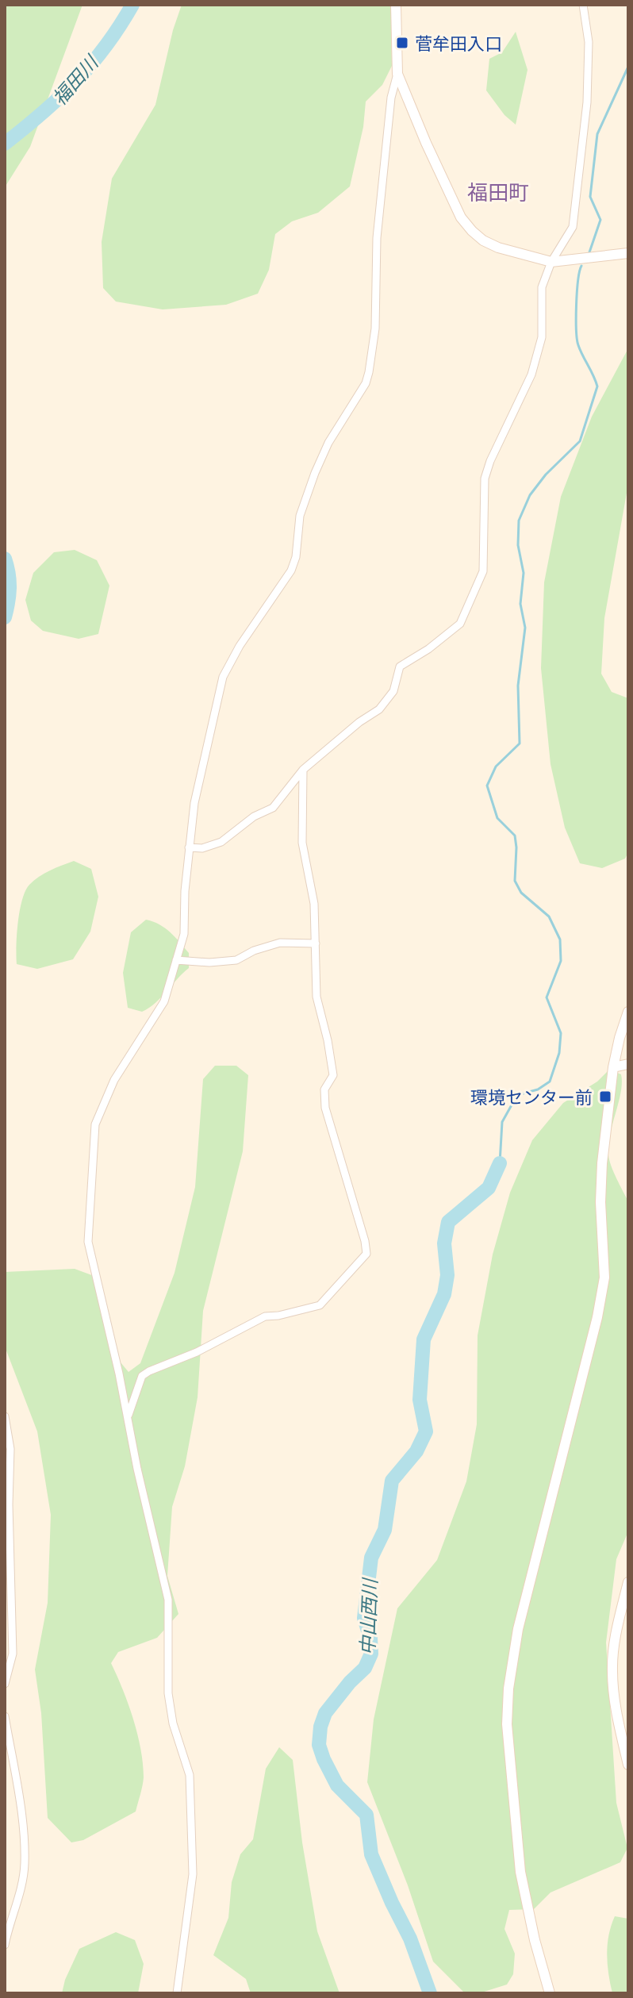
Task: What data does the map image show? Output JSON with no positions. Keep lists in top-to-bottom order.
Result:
{
  "districts": ["福田町"],
  "water": ["福田川", "中山西川"],
  "places": {
    "transit": ["菅牟田入口", "環境センター前"]
  }
}
